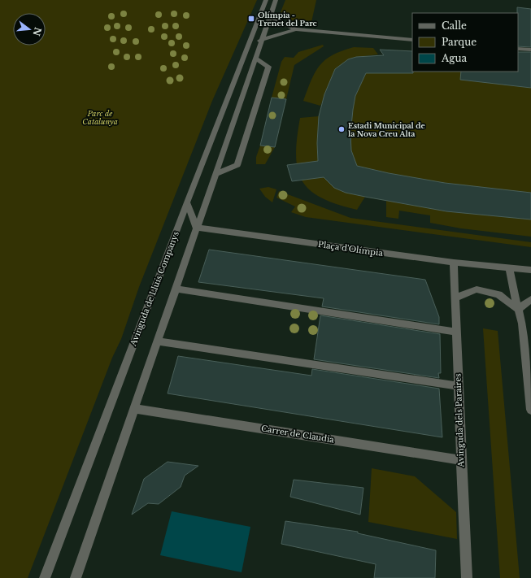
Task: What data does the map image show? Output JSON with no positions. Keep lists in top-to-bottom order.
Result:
{
  "streets": {
    "street": [
      "Plaça d'Olímpia",
      "Avinguda de Lluís Companys",
      "Avinguda dels Paraires",
      "Carrer de Claudia"
    ]
  },
  "crossings": [
    ["Plaça d'Olímpia", "Avinguda dels Paraires"],
    ["Avinguda dels Paraires", "Carrer de Claudia"]
  ],
  "parks": ["Parc de Catalunya"],
  "places": {
    "transit": ["Olímpia - Trenet del Parc"],
    "other": ["Estadi Municipal de la Nova Creu Alta"]
  },
  "legend": ["Calle", "Parque", "Agua"],
  "north": "right"
}
